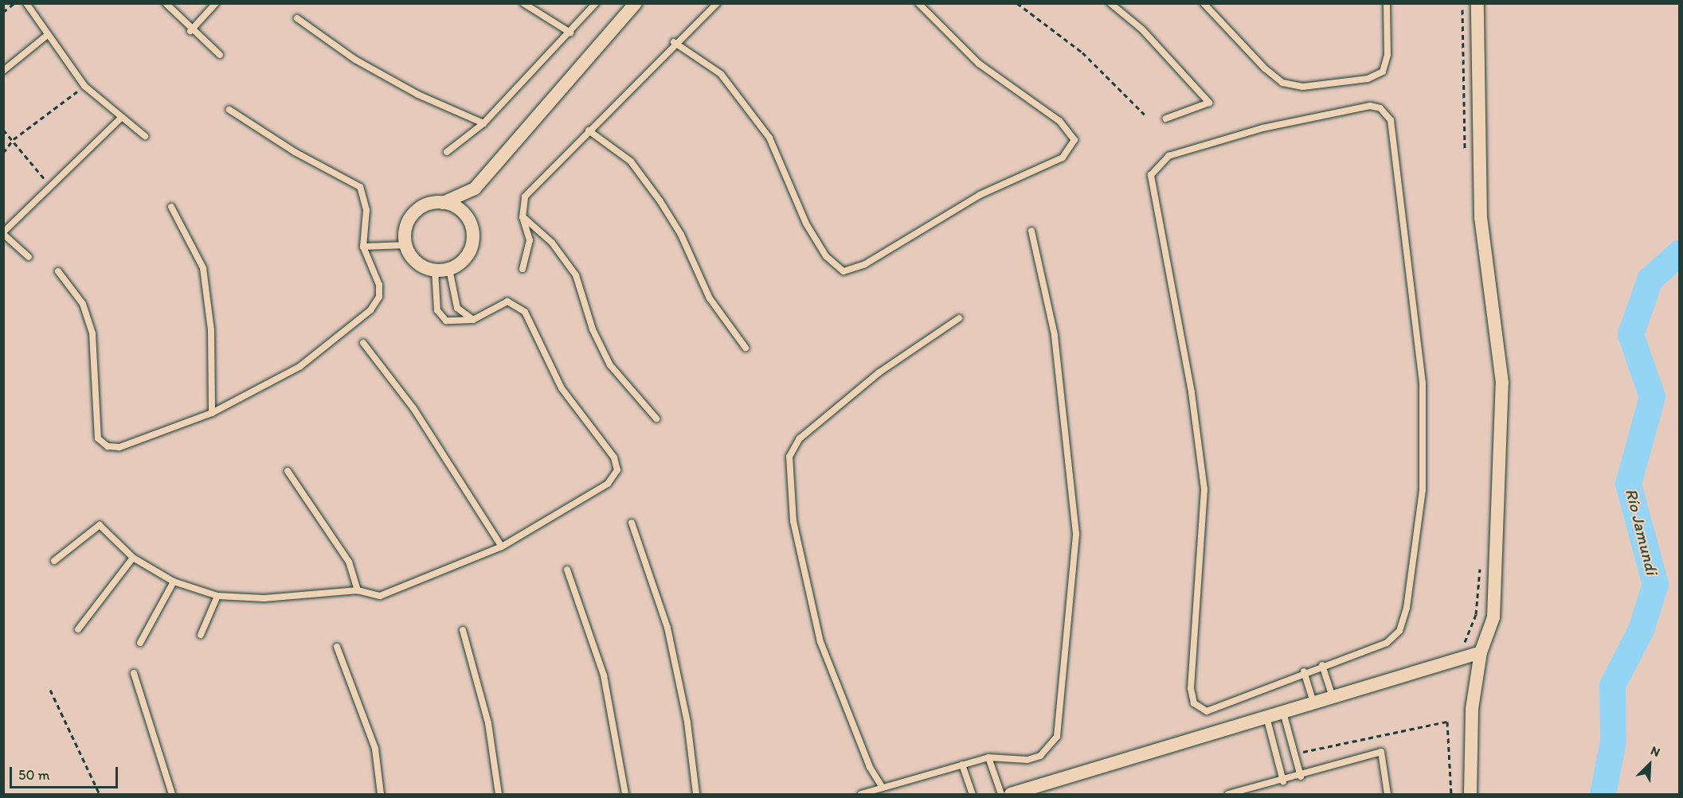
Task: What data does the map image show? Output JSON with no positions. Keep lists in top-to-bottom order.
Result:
{
  "water": ["Río Jamundi"],
  "scale_bar": "50 m",
  "north": "top right"
}
